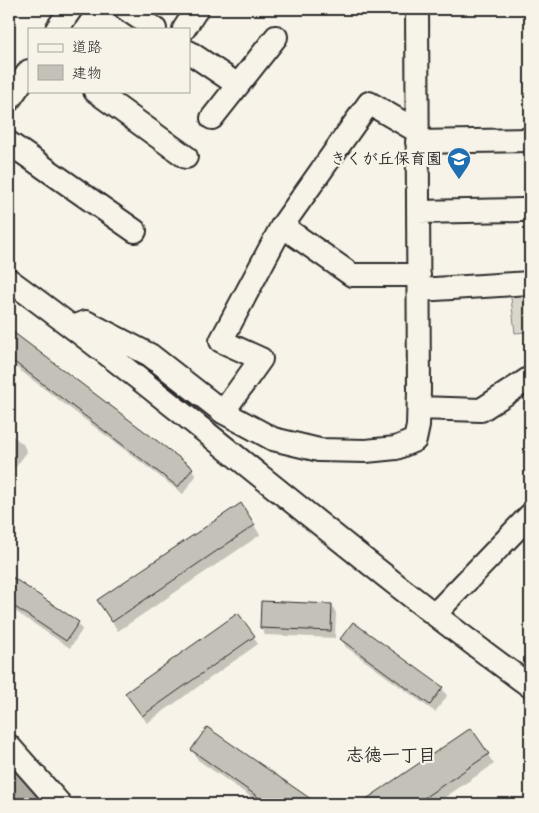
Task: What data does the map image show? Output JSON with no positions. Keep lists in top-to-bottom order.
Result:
{
  "districts": ["志徳一丁目"],
  "places": {
    "school or university": ["きくが丘保育園"]
  },
  "legend": ["道路", "建物"]
}
